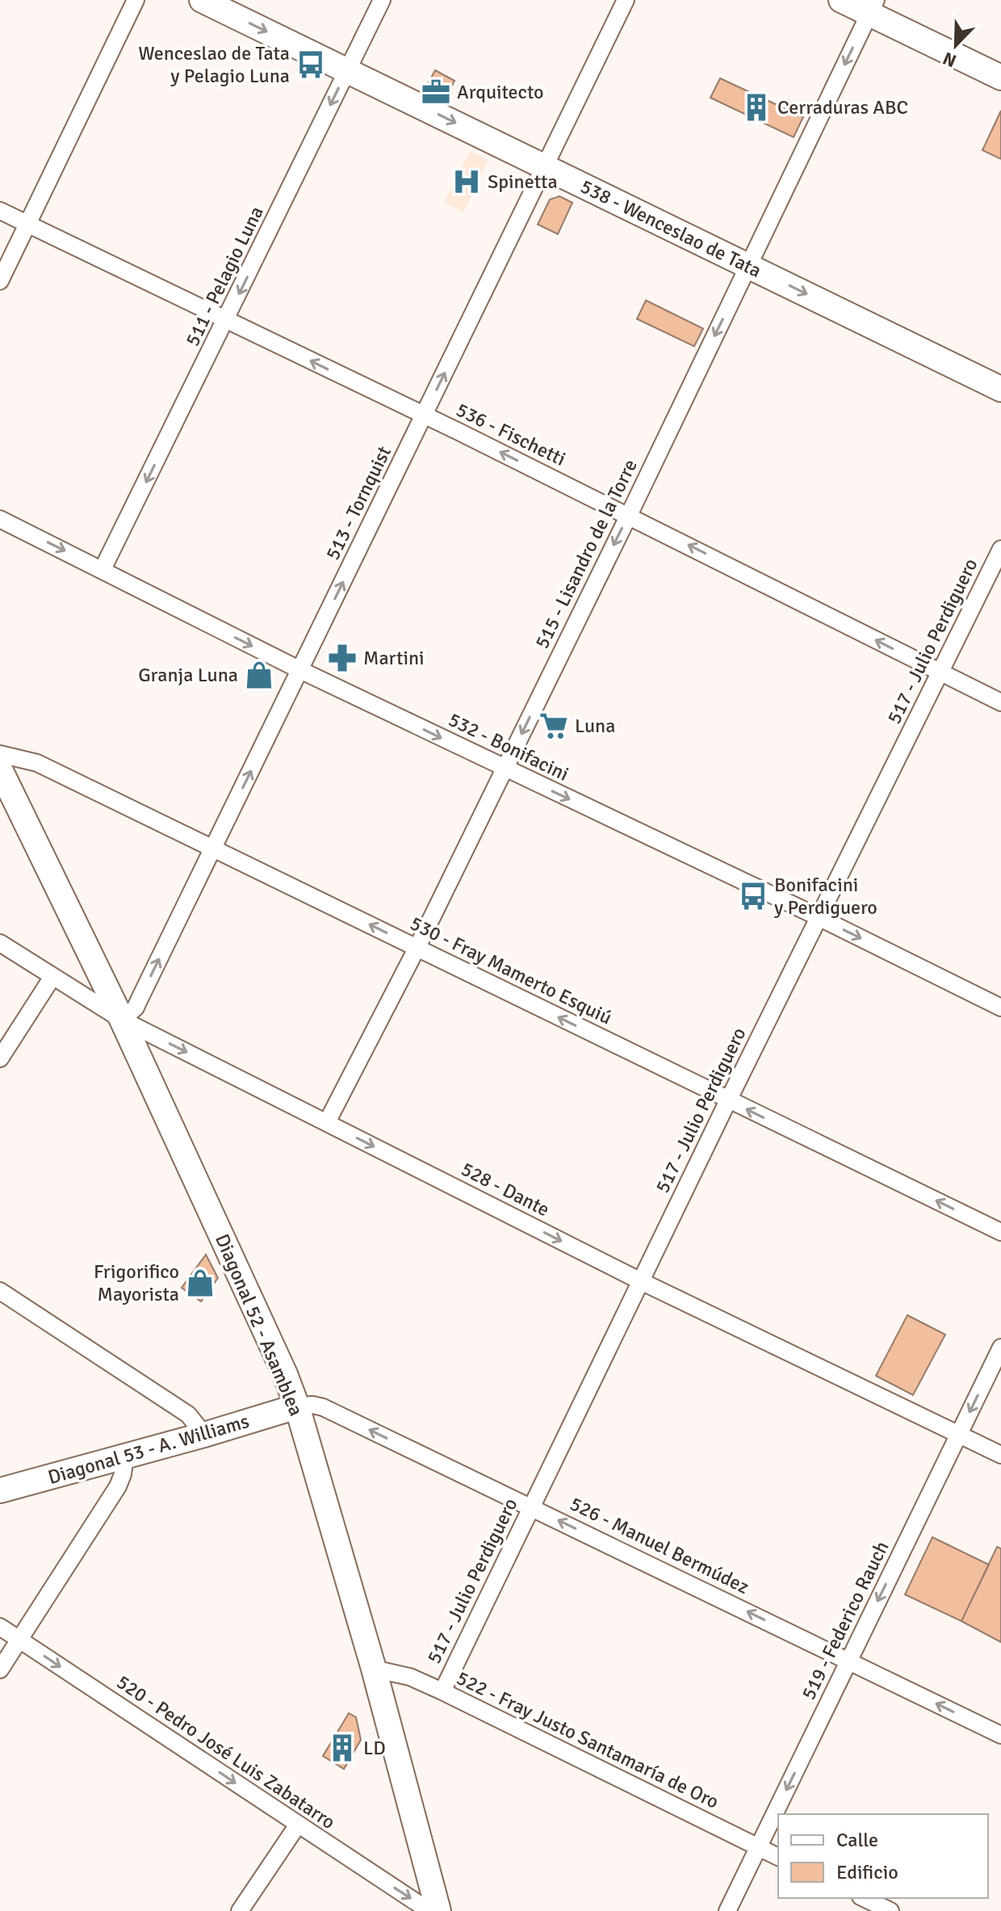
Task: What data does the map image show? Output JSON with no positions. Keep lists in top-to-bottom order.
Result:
{
  "streets": {
    "street": [
      "538 - Wenceslao de Tata",
      "511 - Pelagio Luna",
      "536 - Fischetti",
      "513 - Tornquist",
      "515 - Lisandro de la Torre",
      "517 - Julio Perdiguero",
      "532 - Bonifacini",
      "530 - Fray Mamerto Esquiú",
      "528 - Dante",
      "Diagonal 52 - Asamblea",
      "Diagonal 53 - A. Williams",
      "526 - Manuel Bermúdez",
      "519 - Federico Rauch",
      "522 - Fray Justo Santamaría de Oro",
      "520 - Pedro José Luis Zabatarro"
    ]
  },
  "crossings": [
    ["538 - Wenceslao de Tata", "511 - Pelagio Luna"],
    ["538 - Wenceslao de Tata", "513 - Tornquist"],
    ["538 - Wenceslao de Tata", "515 - Lisandro de la Torre"],
    ["511 - Pelagio Luna", "536 - Fischetti"],
    ["511 - Pelagio Luna", "532 - Bonifacini"],
    ["536 - Fischetti", "513 - Tornquist"],
    ["536 - Fischetti", "515 - Lisandro de la Torre"],
    ["536 - Fischetti", "517 - Julio Perdiguero"],
    ["513 - Tornquist", "532 - Bonifacini"],
    ["513 - Tornquist", "530 - Fray Mamerto Esquiú"],
    ["513 - Tornquist", "528 - Dante"],
    ["513 - Tornquist", "Diagonal 52 - Asamblea"],
    ["515 - Lisandro de la Torre", "532 - Bonifacini"],
    ["515 - Lisandro de la Torre", "530 - Fray Mamerto Esquiú"],
    ["515 - Lisandro de la Torre", "528 - Dante"],
    ["517 - Julio Perdiguero", "532 - Bonifacini"],
    ["517 - Julio Perdiguero", "530 - Fray Mamerto Esquiú"],
    ["517 - Julio Perdiguero", "528 - Dante"],
    ["517 - Julio Perdiguero", "526 - Manuel Bermúdez"],
    ["517 - Julio Perdiguero", "522 - Fray Justo Santamaría de Oro"],
    ["528 - Dante", "Diagonal 52 - Asamblea"],
    ["528 - Dante", "519 - Federico Rauch"],
    ["Diagonal 52 - Asamblea", "Diagonal 53 - A. Williams"],
    ["Diagonal 52 - Asamblea", "526 - Manuel Bermúdez"],
    ["Diagonal 52 - Asamblea", "522 - Fray Justo Santamaría de Oro"],
    ["Diagonal 53 - A. Williams", "526 - Manuel Bermúdez"],
    ["526 - Manuel Bermúdez", "519 - Federico Rauch"],
    ["519 - Federico Rauch", "522 - Fray Justo Santamaría de Oro"]
  ],
  "one_way": [
    "538 - Wenceslao de Tata",
    "511 - Pelagio Luna",
    "536 - Fischetti",
    "513 - Tornquist",
    "515 - Lisandro de la Torre",
    "532 - Bonifacini",
    "530 - Fray Mamerto Esquiú",
    "528 - Dante",
    "526 - Manuel Bermúdez",
    "519 - Federico Rauch",
    "520 - Pedro José Luis Zabatarro"
  ],
  "places": {
    "bus stop": ["Wenceslao de Tata y Pelagio Luna", "Bonifacini y Perdiguero"],
    "office": ["Arquitecto"],
    "building": ["Cerraduras ABC", "LD"],
    "hospital": ["Spinetta"],
    "pharmacy": ["Martini"],
    "shop": ["Granja Luna", "Frigorifico Mayorista"],
    "supermarket": ["Luna"]
  },
  "legend": ["Calle", "Edificio"],
  "north": "bottom left"
}
